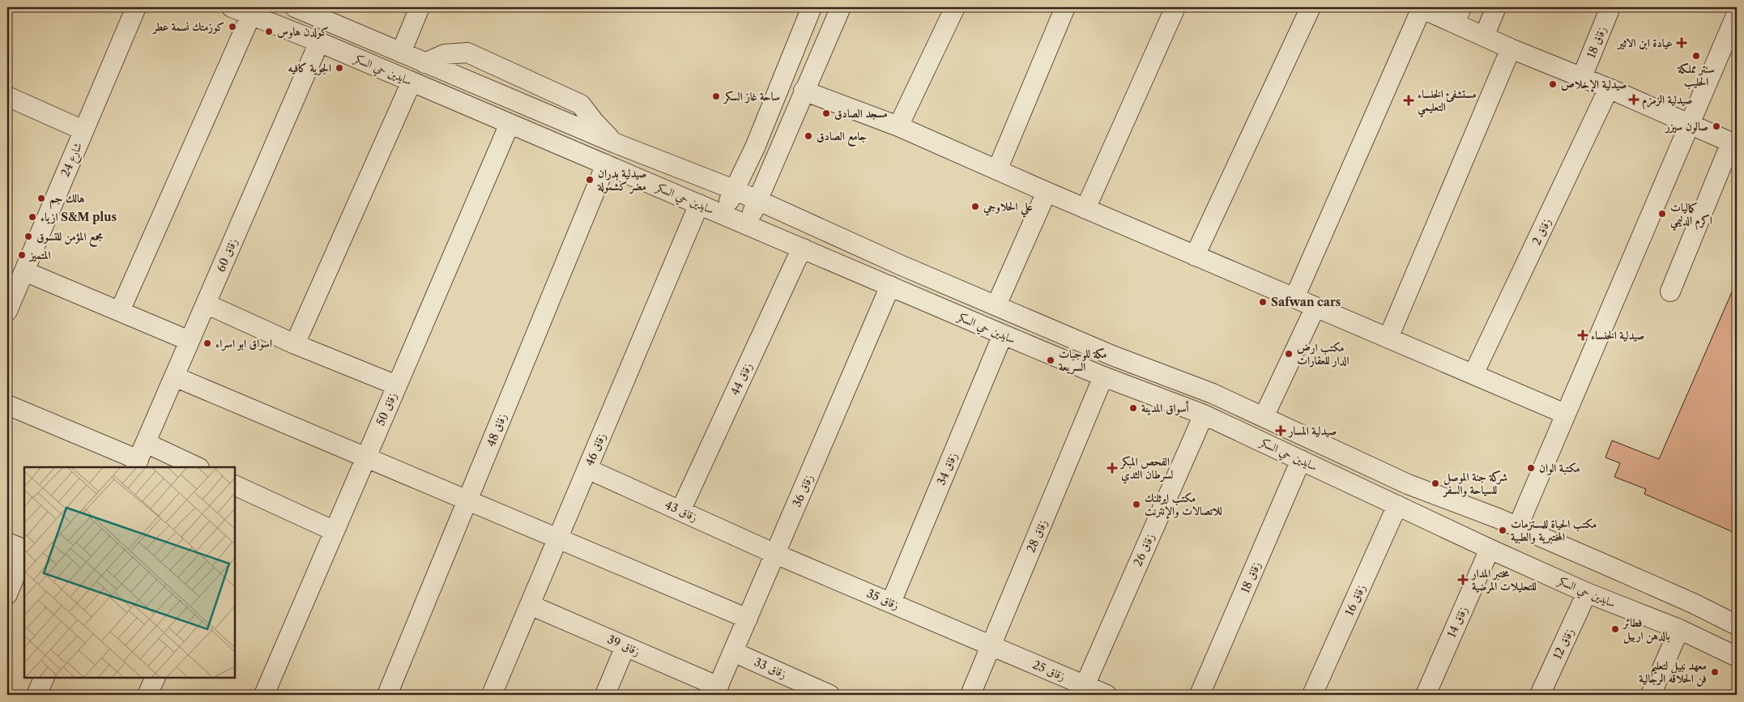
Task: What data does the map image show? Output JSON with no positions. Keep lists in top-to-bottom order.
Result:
{
  "streets": {
    "street": [
      "زقاق 18",
      "سايدين حي السكر",
      "شارع 24",
      "زقاق 2",
      "زقاق 60",
      "زقاق 44",
      "زقاق 50",
      "زقاق 48",
      "زقاق 46",
      "زقاق 34",
      "زقاق 36",
      "زقاق 43",
      "زقاق 28",
      "زقاق 26",
      "زقاق 35",
      "زقاق 16",
      "زقاق 14",
      "زقاق 12",
      "زقاق 39",
      "زقاق 33",
      "زقاق 25"
    ]
  },
  "crossings": [
    ["زقاق 18", "سايدين حي السكر"],
    ["سايدين حي السكر", "زقاق 60"],
    ["سايدين حي السكر", "زقاق 44"],
    ["سايدين حي السكر", "زقاق 50"],
    ["سايدين حي السكر", "زقاق 48"],
    ["سايدين حي السكر", "زقاق 46"],
    ["سايدين حي السكر", "زقاق 34"],
    ["سايدين حي السكر", "زقاق 36"],
    ["سايدين حي السكر", "زقاق 28"],
    ["سايدين حي السكر", "زقاق 26"],
    ["سايدين حي السكر", "زقاق 16"],
    ["سايدين حي السكر", "زقاق 14"],
    ["سايدين حي السكر", "زقاق 12"],
    ["زقاق 44", "زقاق 43"],
    ["زقاق 46", "زقاق 43"],
    ["زقاق 46", "زقاق 39"],
    ["زقاق 34", "زقاق 35"],
    ["زقاق 36", "زقاق 43"],
    ["زقاق 36", "زقاق 35"],
    ["زقاق 36", "زقاق 39"],
    ["زقاق 36", "زقاق 33"],
    ["زقاق 43", "زقاق 35"],
    ["زقاق 28", "زقاق 35"],
    ["زقاق 28", "زقاق 25"],
    ["زقاق 26", "زقاق 25"],
    ["زقاق 35", "زقاق 25"]
  ],
  "places": {
    "other": [
      "كوزمتك نسمة عطر",
      "كولدن هاوس",
      "سنتر مملكة الحليب",
      "الجوية كافيه",
      "صيدلية الإخلاص",
      "ساحة غاز السكر",
      "مسجد الصادق",
      "صالون سيزر",
      "جامع الصادق",
      "صيدلية بدران مضر كشمولة",
      "هالك جم",
      "علي الحلاوجي",
      "كماليات اكرم الدليمي",
      "ازياء S&M plus",
      "مجمع المؤمن للتسوق",
      "المتميز",
      "Safwan cars",
      "اسواق ابو اسراء",
      "مكتب ارض الدار للعقارات",
      "مكة للوجبات السريعة",
      "أسواق المدينة",
      "مكتبة الوان",
      "شركة جنة الموصل للسياحة والسفر",
      "مكتب ايرثلنك للاتصالات والإنترنت",
      "مكتب الحياة للمستزمات المختبرية والطبية",
      "فطائر بالدهن اربيل",
      "معهد نبيل لتعليم فن الحلاقه الرجالية"
    ],
    "health": [
      "عيادة ابن الاثير",
      "صيدلية الزمزم",
      "مستشفئ الخنساء التعليمي",
      "صيدلية الخنساء",
      "صيدلية المسار",
      "الفحص المبكر لسرطان الثدي",
      "مختبر المدار للتحليلات المرضية"
    ]
  }
}
